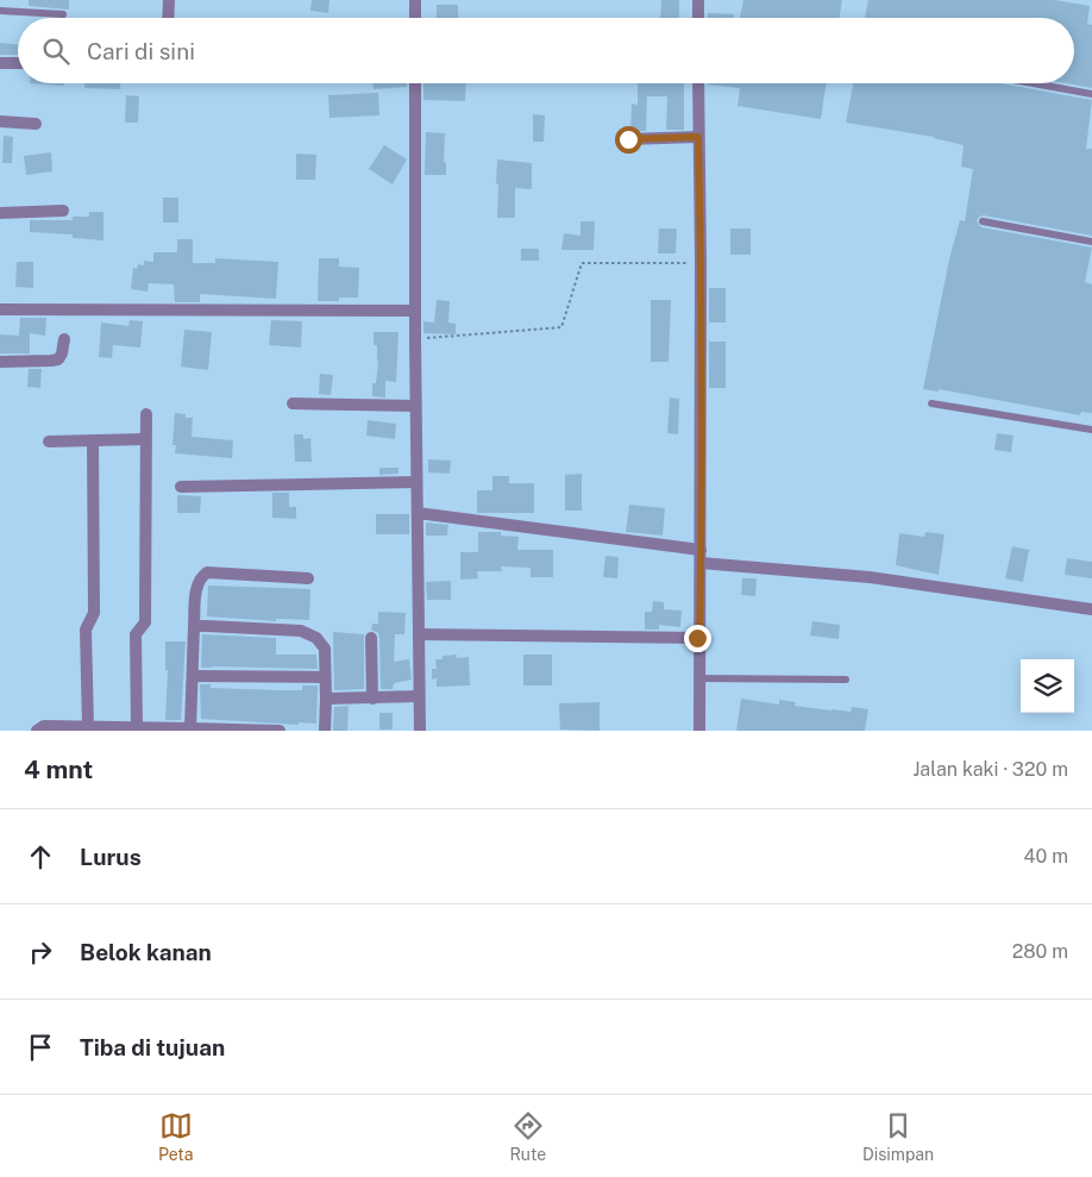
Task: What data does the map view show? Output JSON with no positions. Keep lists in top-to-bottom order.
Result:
{
  "page": {
    "search": "Cari di sini",
    "heading": ["4 mnt", "Jalan kaki · 320 m"],
    "list": [
      ["Lurus", "40 m"],
      ["Belok kanan", "280 m"],
      "Tiba di tujuan"
    ],
    "nav": ["Peta", "Rute", "Disimpan"]
  }
}
